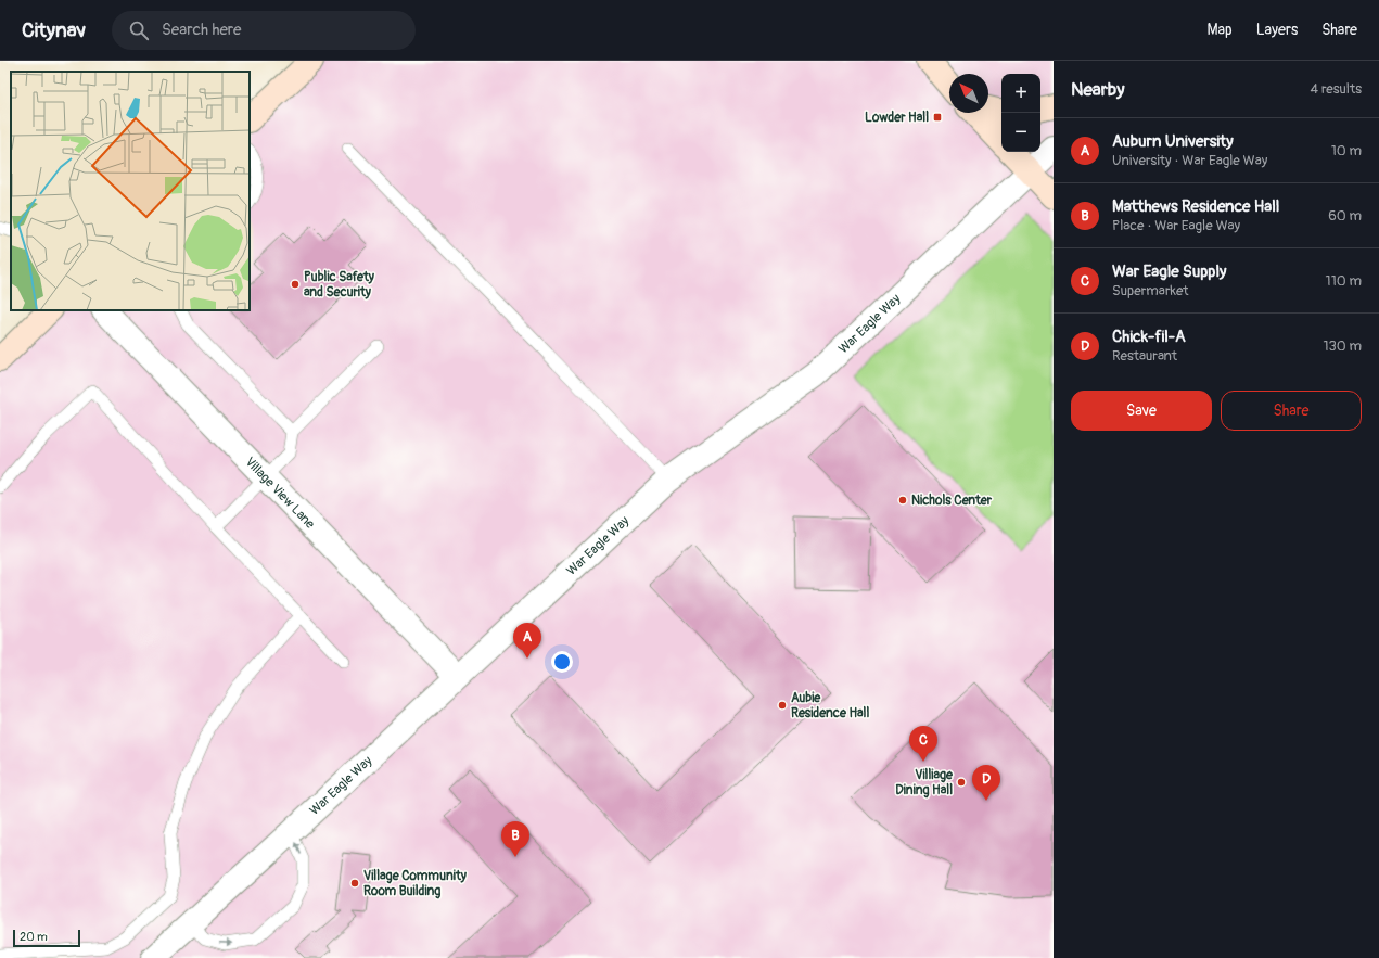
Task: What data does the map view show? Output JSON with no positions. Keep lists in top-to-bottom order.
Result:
{
  "streets": {
    "street": ["War Eagle Way", "Village View Lane"]
  },
  "crossings": [
    ["War Eagle Way", "Village View Lane"]
  ],
  "places": {
    "transit": ["Lowder Hall"],
    "other": [
      "Public Safety and Security",
      "Nichols Center",
      "Aubie Residence Hall",
      "Villiage Dining Hall",
      "Village Community Room Building"
    ]
  },
  "scale_bar": "20 m",
  "north": "top left",
  "page": {
    "header": "Citynav",
    "search": "Search here",
    "nav": ["Map", "Layers", "Share"],
    "heading": ["Nearby", "4 results"],
    "map_buttons": ["+", "−"],
    "list": [
      {
        "mark": "A",
        "name": "Auburn University",
        "note": "University · War Eagle Way",
        "value": "10 m"
      },
      {
        "mark": "B",
        "name": "Matthews Residence Hall",
        "note": "Place · War Eagle Way",
        "value": "60 m"
      },
      {
        "mark": "C",
        "name": "War Eagle Supply",
        "note": "Supermarket",
        "value": "110 m"
      },
      {
        "mark": "D",
        "name": "Chick-fil-A",
        "note": "Restaurant",
        "value": "130 m"
      }
    ],
    "buttons": ["Save", "Share"],
    "pins": [
      "A",
      "C",
      "D",
      "B"
    ],
    "scale": "20 m"
  }
}
